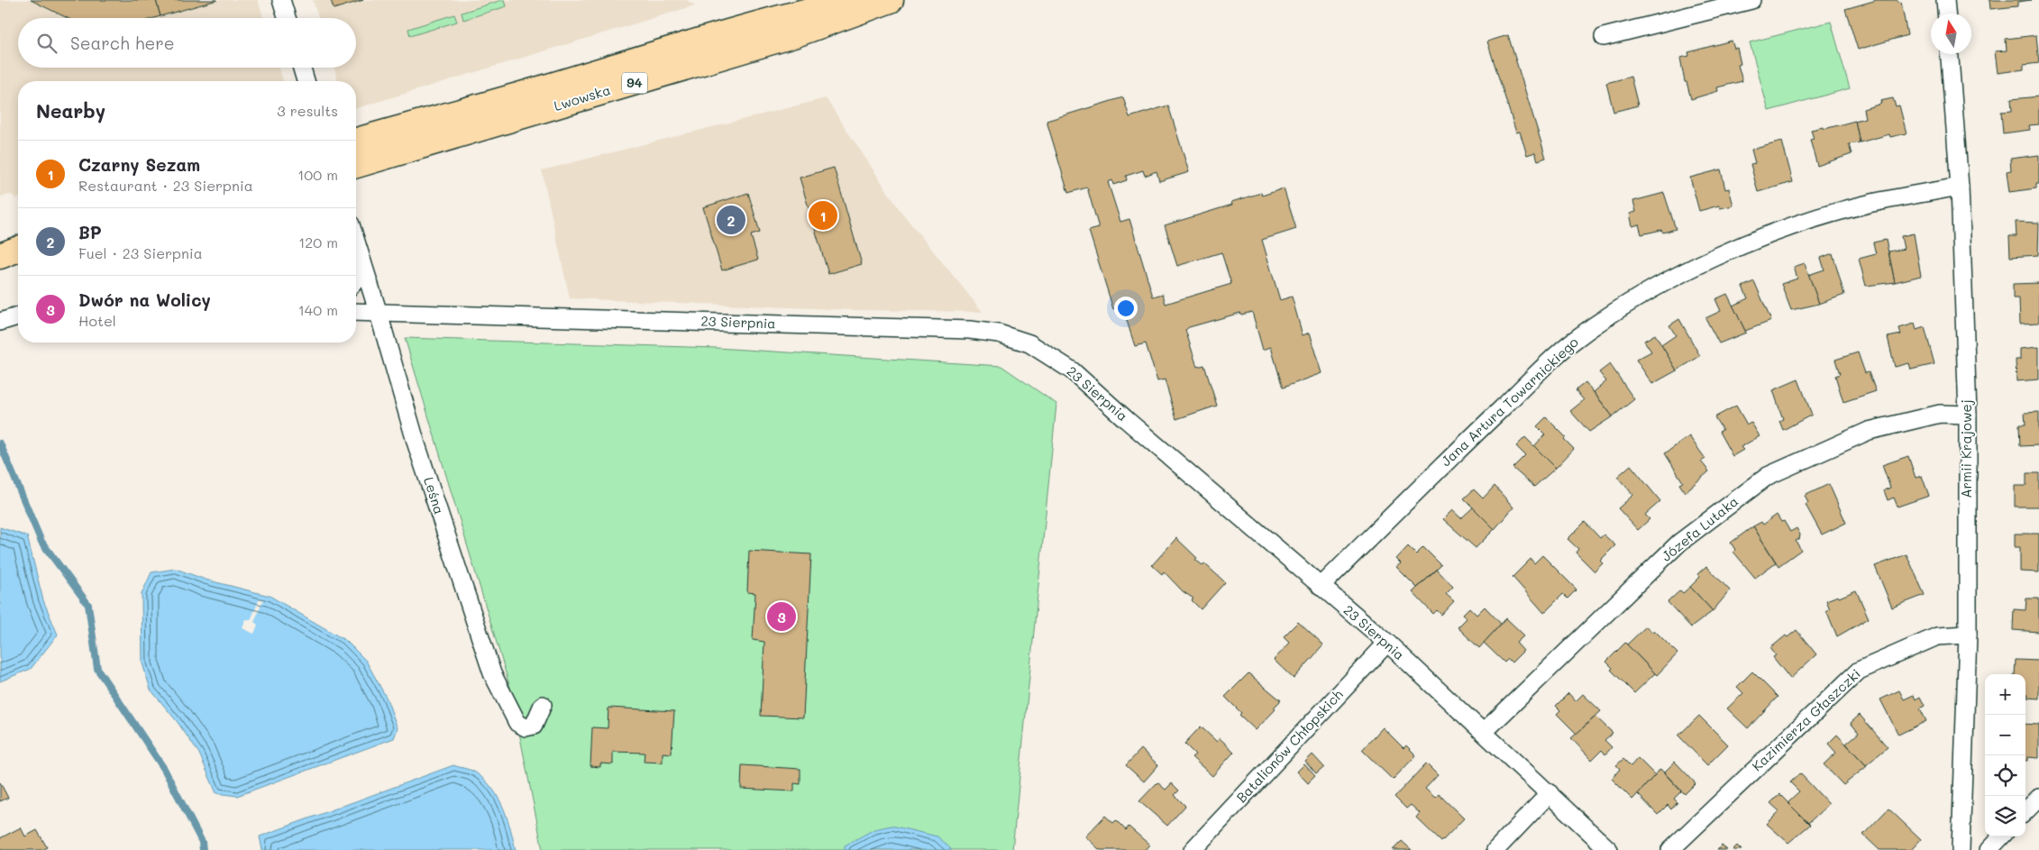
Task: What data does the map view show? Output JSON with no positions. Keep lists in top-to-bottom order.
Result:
{
  "streets": {
    "main road": ["94", "Lwowska"],
    "street": [
      "23 Sierpnia",
      "Jana Artura Towarnickiego",
      "Armii Krajowej",
      "Leśna",
      "Józefa Lutaka",
      "Kazimierza Głaszczki",
      "Batalionów Chłopskich"
    ]
  },
  "crossings": [
    ["23 Sierpnia", "Jana Artura Towarnickiego"],
    ["23 Sierpnia", "Leśna"],
    ["23 Sierpnia", "Józefa Lutaka"],
    ["23 Sierpnia", "Batalionów Chłopskich"],
    ["Jana Artura Towarnickiego", "Armii Krajowej"],
    ["Armii Krajowej", "Józefa Lutaka"],
    ["Armii Krajowej", "Kazimierza Głaszczki"]
  ],
  "north": "top",
  "page": {
    "search": "Search here",
    "heading": ["Nearby", "3 results"],
    "list": [
      {
        "mark": "1",
        "name": "Czarny Sezam",
        "note": "Restaurant · 23 Sierpnia",
        "value": "100 m"
      },
      {
        "mark": "2",
        "name": "BP",
        "note": "Fuel · 23 Sierpnia",
        "value": "120 m"
      },
      {
        "mark": "3",
        "name": "Dwór na Wolicy",
        "note": "Hotel",
        "value": "140 m"
      }
    ],
    "pins": ["1", "2", "3"],
    "map_buttons": ["+", "−"]
  }
}
